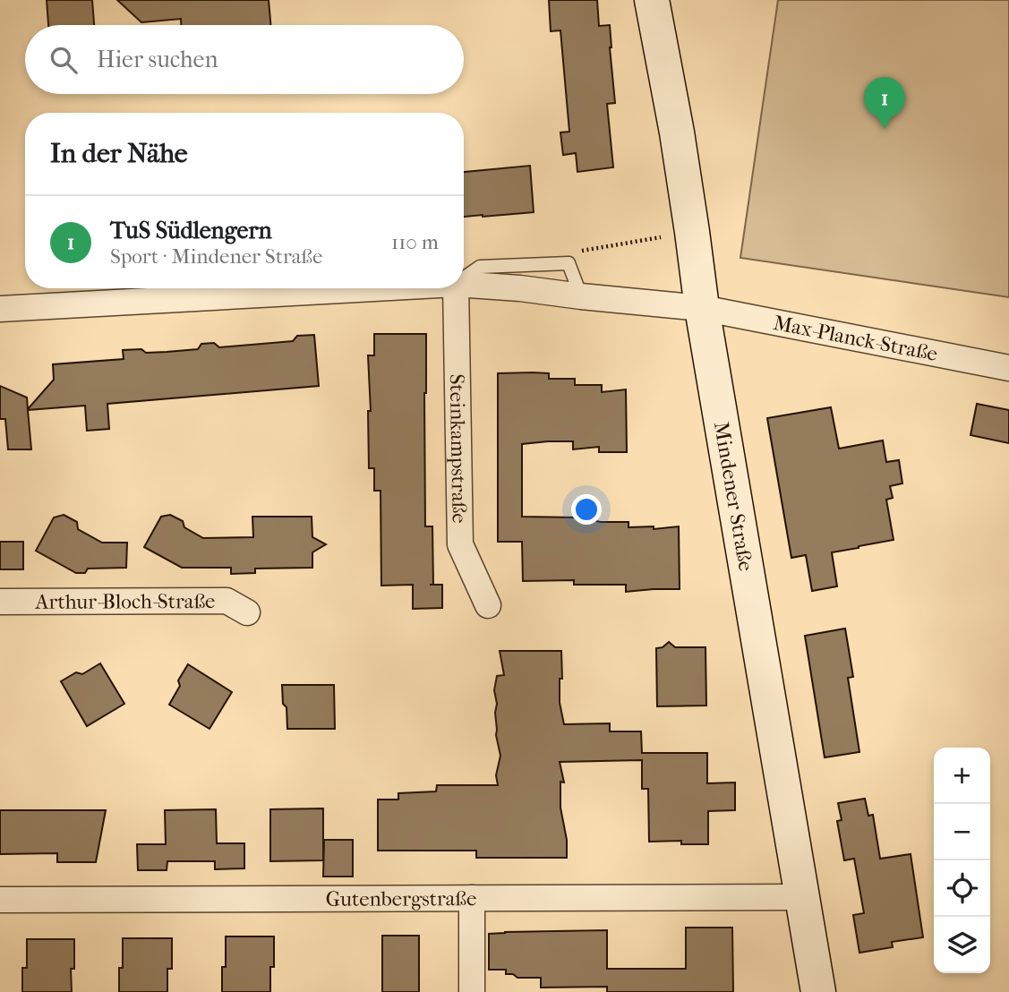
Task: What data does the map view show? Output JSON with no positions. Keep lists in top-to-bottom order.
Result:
{
  "streets": {
    "main road": ["Mindener Straße"],
    "street": [
      "Max-Planck-Straße",
      "Steinkampstraße",
      "Arthur-Bloch-Straße",
      "Gutenbergstraße"
    ]
  },
  "crossings": [
    ["Max-Planck-Straße", "Mindener Straße"],
    ["Mindener Straße", "Gutenbergstraße"]
  ],
  "page": {
    "search": "Hier suchen",
    "pins": "1",
    "heading": "In der Nähe",
    "list": [
      {
        "mark": "1",
        "name": "TuS Südlengern",
        "note": "Sport · Mindener Straße",
        "value": "110 m"
      }
    ],
    "map_buttons": ["+", "−"]
  }
}
